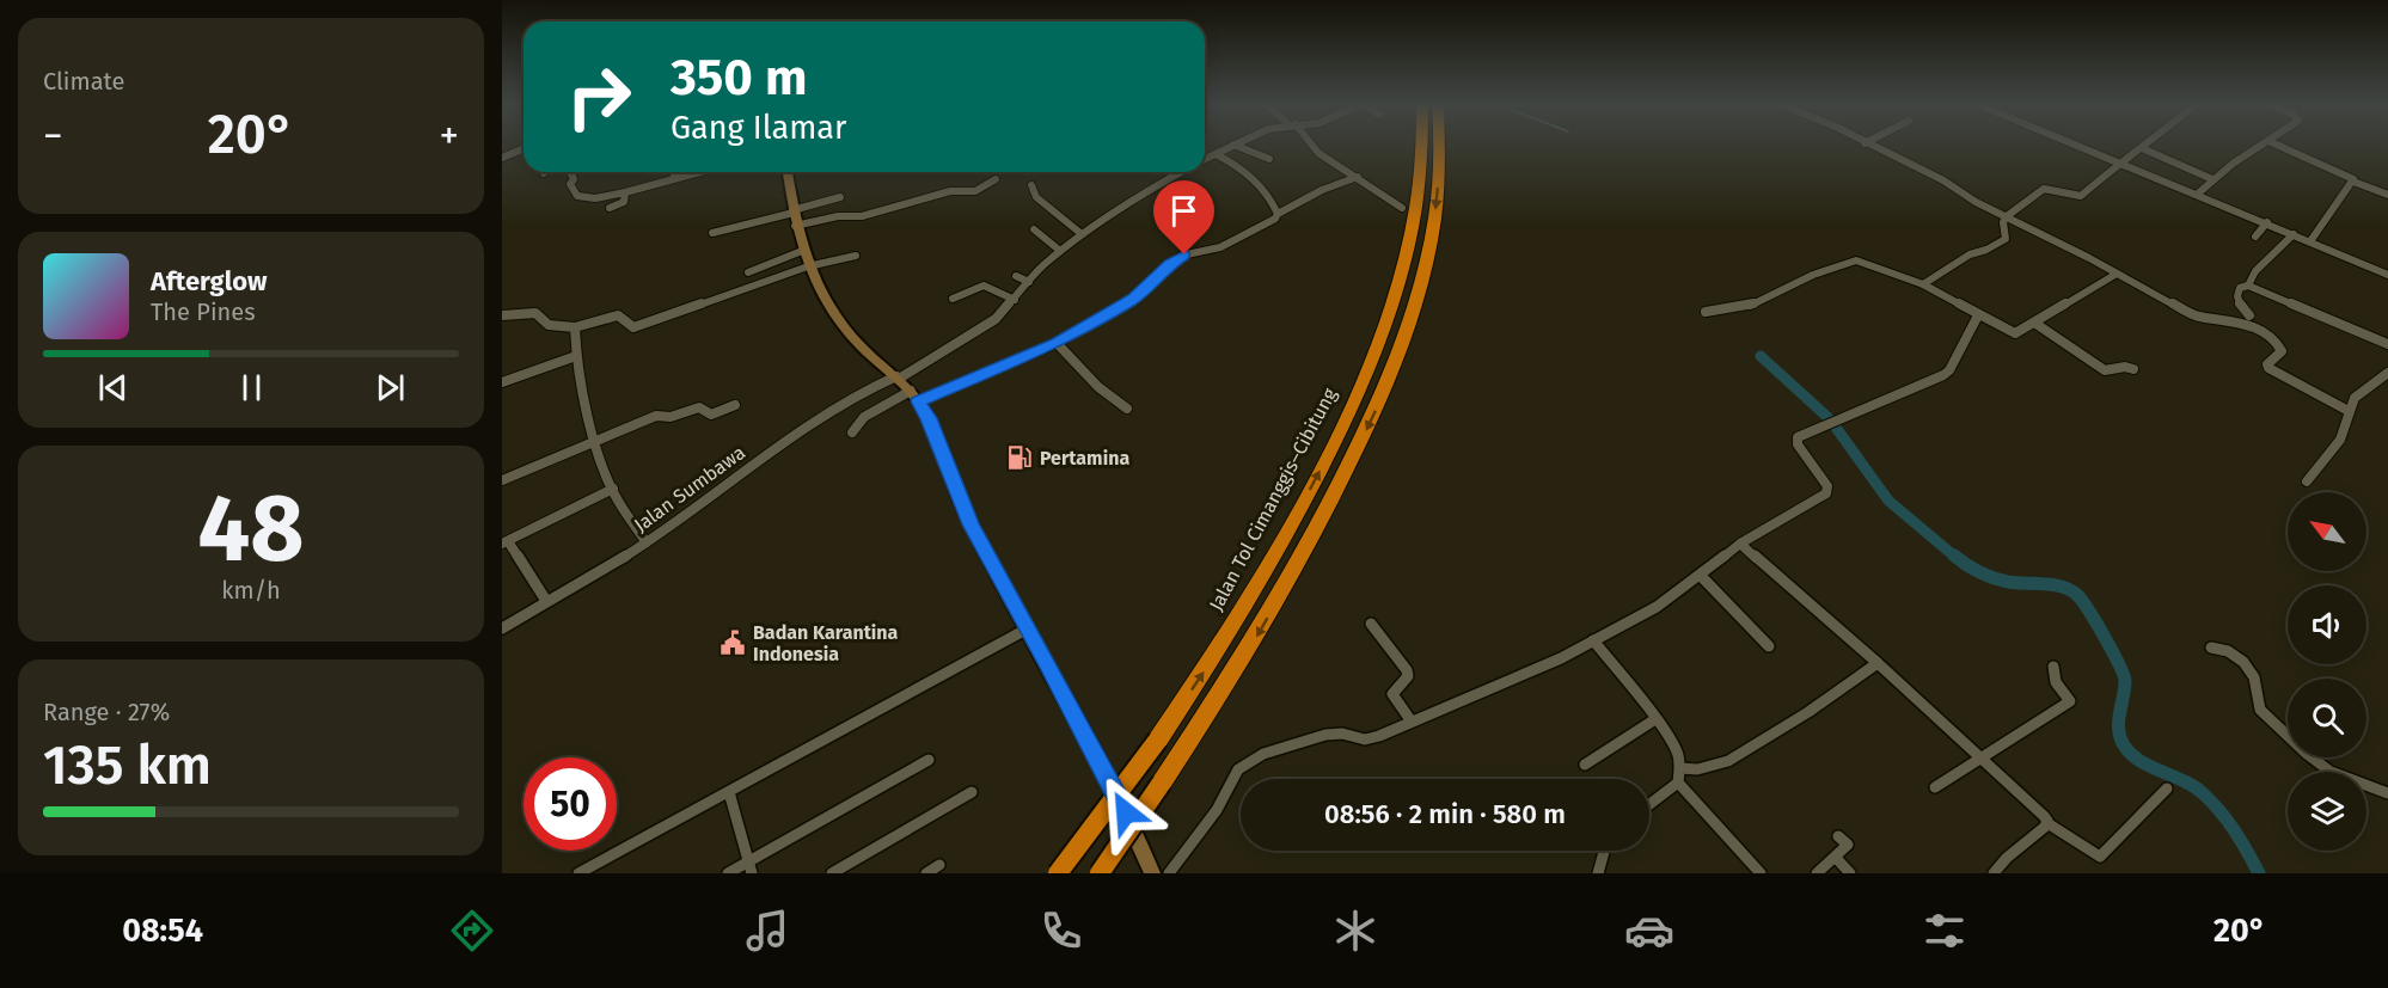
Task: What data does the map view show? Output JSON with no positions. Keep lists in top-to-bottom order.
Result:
{
  "streets": {
    "highway": ["Jalan Tol Cimanggis–Cibitung"],
    "street": ["Jalan Sumbawa"]
  },
  "places": {
    "fuel station": ["Pertamina"],
    "public building": ["Badan Karantina Indonesia"]
  },
  "north": "top left",
  "page": {
    "tile": [
      "Climate",
      ["48", "km/h"],
      ["Range · 27%", "135 km"]
    ],
    "turn": ["350 m", "Gang Ilamar"],
    "heat": ["−", "20°", "+"],
    "song": ["Afterglow", "The Pines"],
    "limit": "50",
    "trip": "08:56 · 2 min · 580 m",
    "tabs": ["08:54", "20°"]
  }
}
